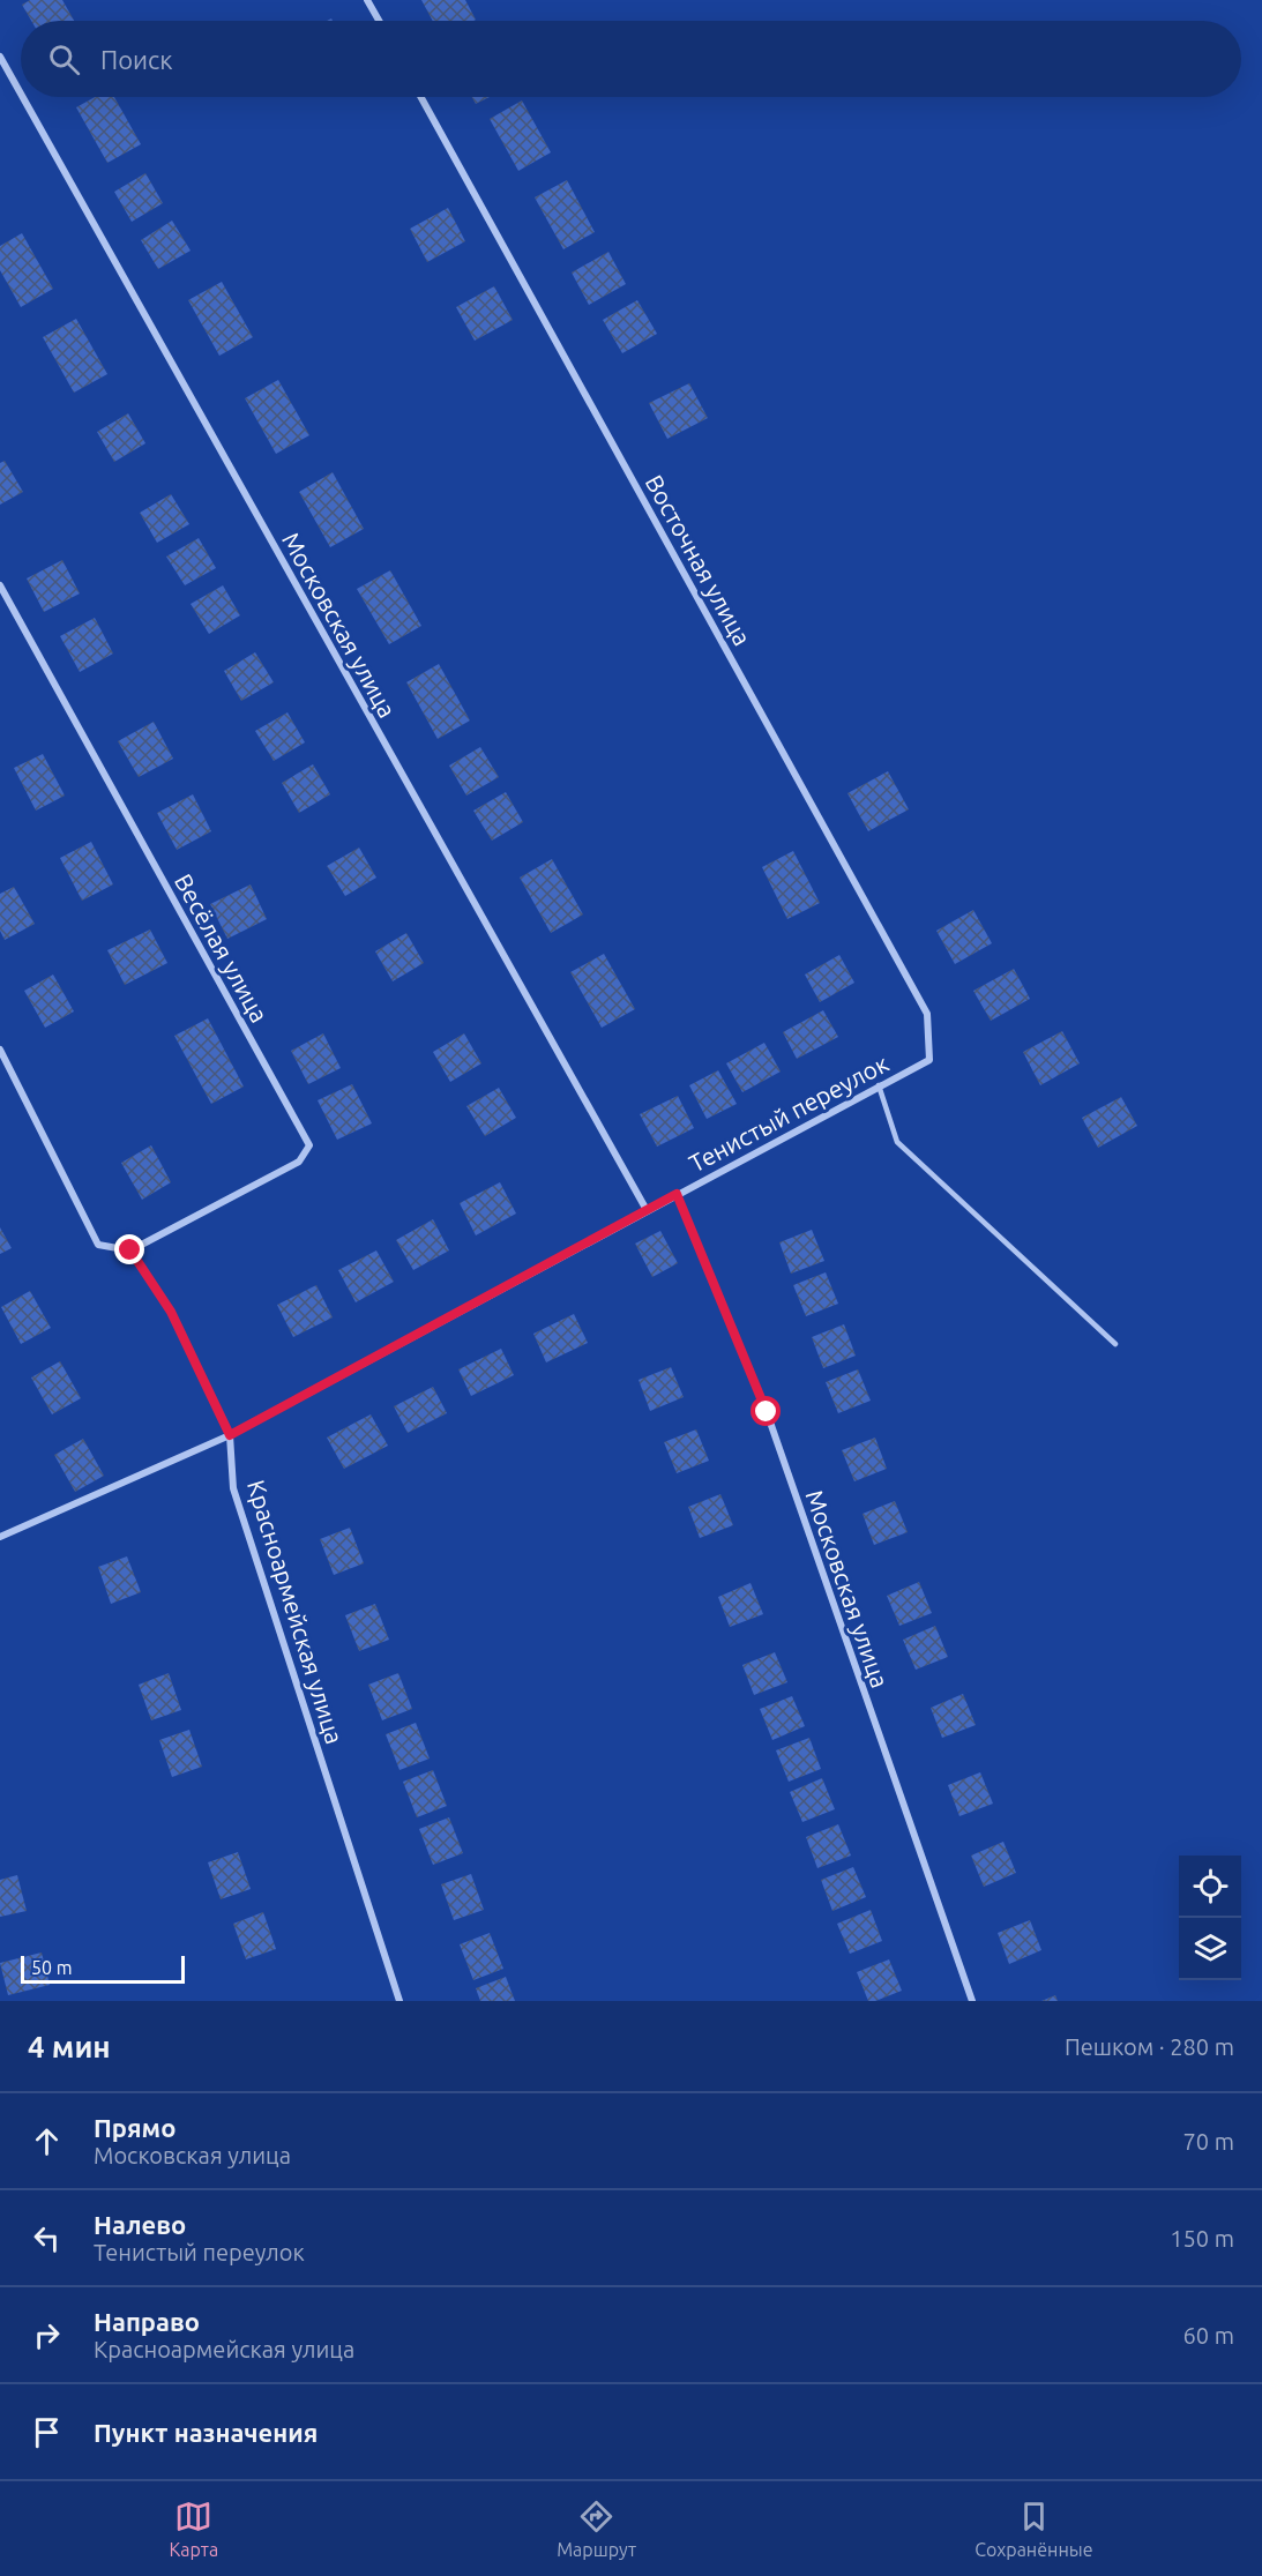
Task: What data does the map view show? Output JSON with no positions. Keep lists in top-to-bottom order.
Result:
{
  "streets": {
    "street": [
      "Восточная улица",
      "Московская улица",
      "Весёлая улица",
      "Тенистый переулок",
      "Красноармейская улица"
    ]
  },
  "crossings": [
    ["Восточная улица", "Тенистый переулок"],
    ["Московская улица", "Тенистый переулок"],
    ["Весёлая улица", "Красноармейская улица"],
    ["Тенистый переулок", "Красноармейская улица"]
  ],
  "scale_bar": "50 m",
  "page": {
    "search": "Поиск",
    "scale": "50 m",
    "heading": ["4 мин", "Пешком · 280 m"],
    "list": [
      ["Прямо", "Московская улица", "70 m"],
      ["Налево", "Тенистый переулок", "150 m"],
      ["Направо", "Красноармейская улица", "60 m"],
      "Пункт назначения"
    ],
    "nav": ["Карта", "Маршрут", "Сохранённые"]
  }
}
